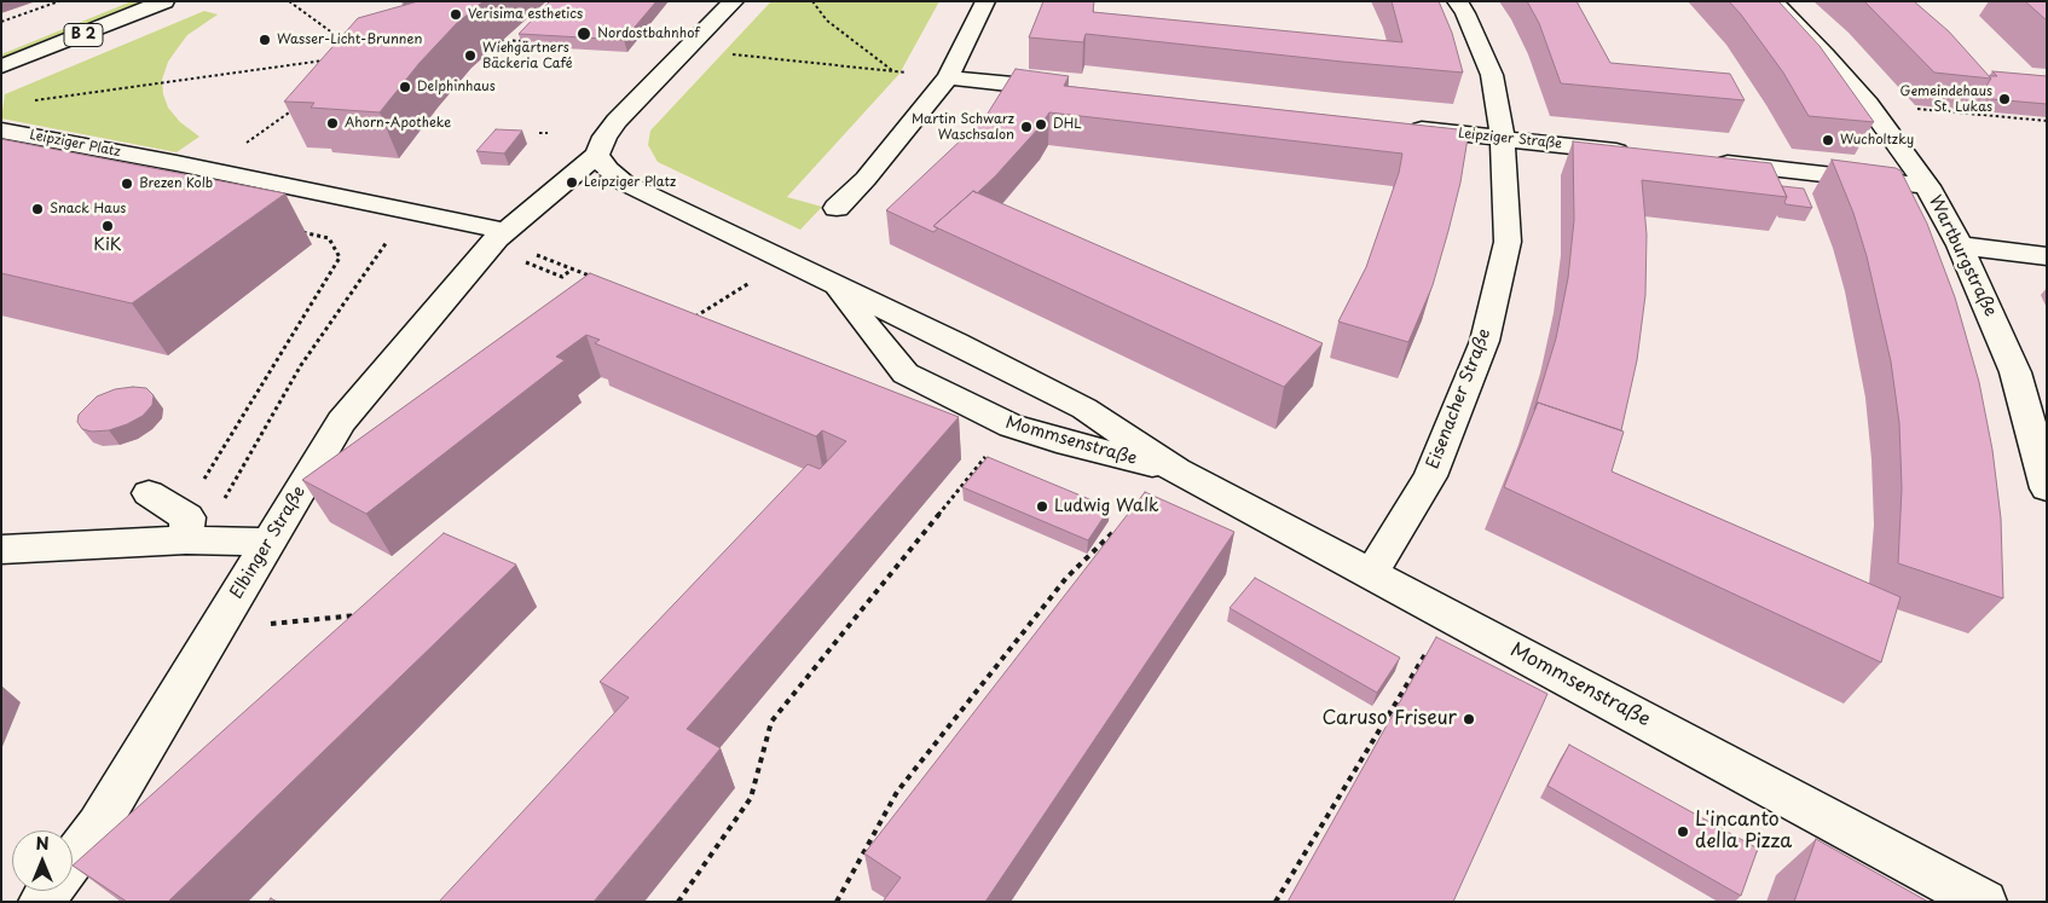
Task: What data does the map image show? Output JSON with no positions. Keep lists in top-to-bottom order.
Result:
{
  "streets": {
    "street": [
      "B 2",
      "Leipziger Straße",
      "Leipziger Platz",
      "Wartburgstraße",
      "Eisenacher Straße",
      "Mommsenstraße",
      "Elbinger Straße"
    ]
  },
  "crossings": [
    ["Leipziger Straße", "Eisenacher Straße"],
    ["Leipziger Platz", "Elbinger Straße"],
    ["Eisenacher Straße", "Mommsenstraße"]
  ],
  "places": [
    "Verisima esthetics",
    "Nordostbahnhof",
    "Wasser-Licht-Brunnen",
    "Wiehgärtners Bäckeria Café",
    "Delphinhaus",
    "Gemeindehaus St. Lukas",
    "Ahorn-Apotheke",
    "DHL",
    "Martin Schwarz Waschsalon",
    "Wucholtzky",
    "Leipziger Platz",
    "Brezen Kolb",
    "Snack Haus",
    "KiK",
    "Ludwig Walk",
    "Caruso Friseur",
    "L'incanto della Pizza"
  ],
  "north": "top"
}
